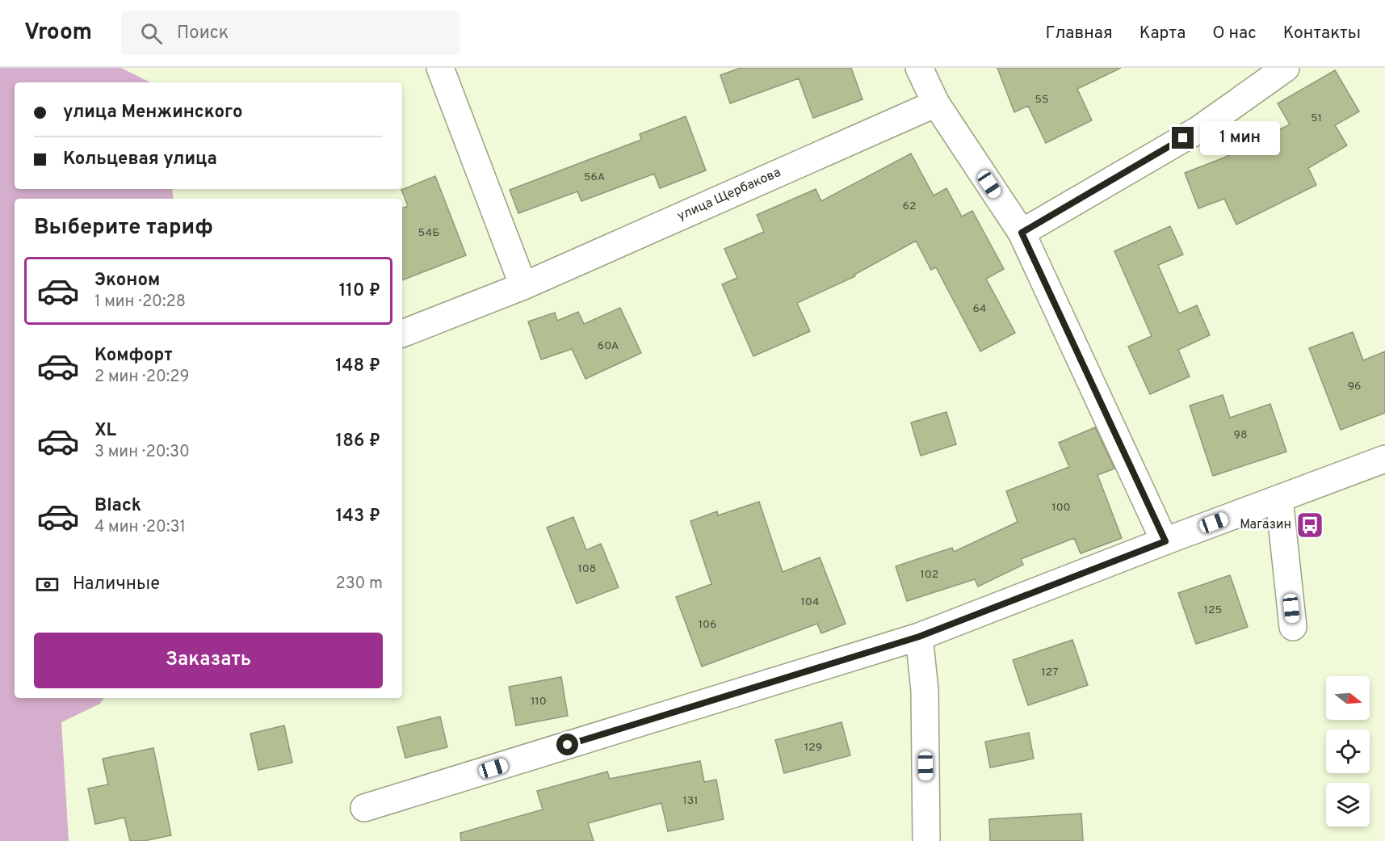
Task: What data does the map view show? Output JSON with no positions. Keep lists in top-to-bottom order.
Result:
{
  "streets": {
    "street": ["улица Щербакова"]
  },
  "places": {
    "bus stop": ["Магазин"]
  },
  "house_numbers": [
    "55",
    "51",
    "56А",
    "62",
    "54Б",
    "64",
    "60А",
    "96",
    "98",
    "100",
    "108",
    "102",
    "104",
    "125",
    "106",
    "127",
    "110",
    "129",
    "131"
  ],
  "north": "right",
  "page": {
    "header": "Vroom",
    "search": "Поиск",
    "nav": [
      "Главная",
      "Карта",
      "О нас",
      "Контакты"
    ],
    "banner": ["улица Менжинского", "Кольцевая улица"],
    "bubble": "1 мин",
    "heading": "Выберите тариф",
    "list": [
      {
        "name": "Эконом",
        "note": "1 мин · 20:28",
        "value": "110 ₽"
      },
      {
        "name": "Комфорт",
        "note": "2 мин · 20:29",
        "value": "148 ₽"
      },
      {
        "name": "XL",
        "note": "3 мин · 20:30",
        "value": "186 ₽"
      },
      {
        "name": "Black",
        "note": "4 мин · 20:31",
        "value": "143 ₽"
      }
    ],
    "pay": ["Наличные", "230 m"],
    "buttons": "Заказать"
  }
}
